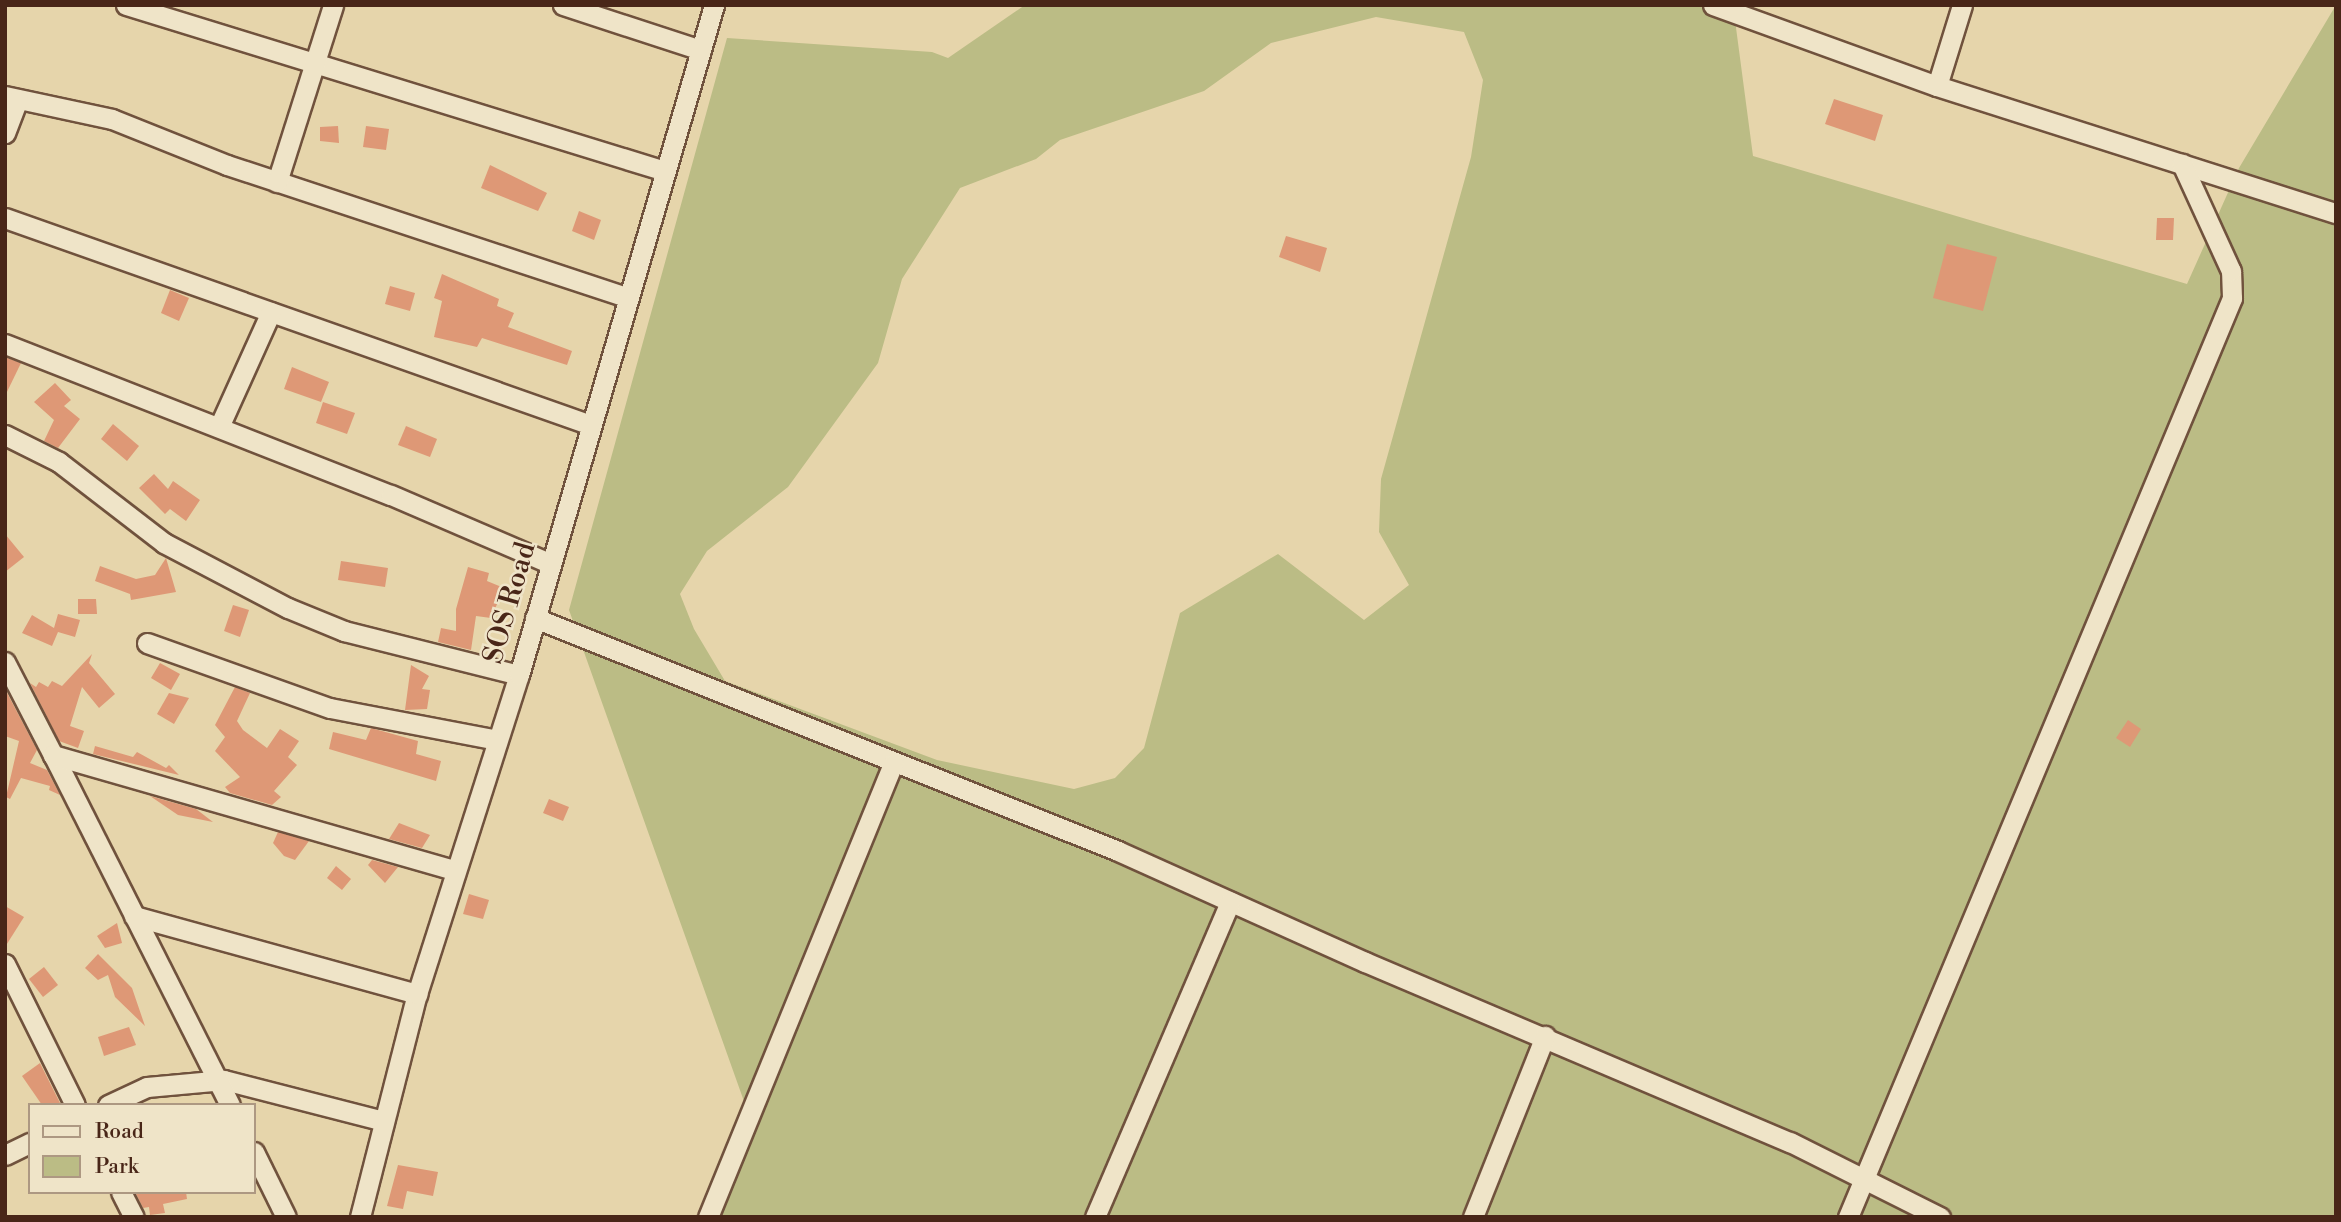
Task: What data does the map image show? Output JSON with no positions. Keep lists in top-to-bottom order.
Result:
{
  "streets": {
    "street": ["SOS Road"]
  },
  "legend": ["Road", "Park"]
}
